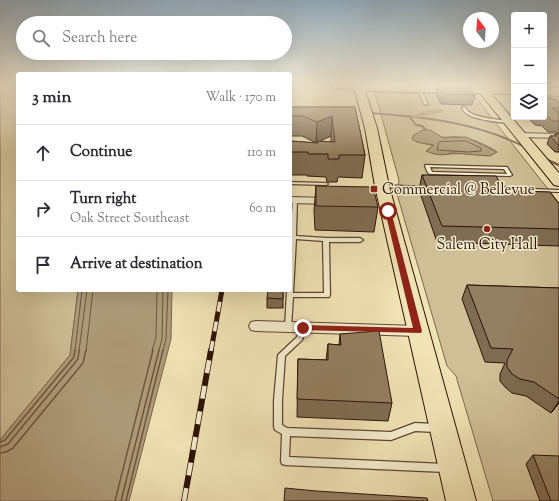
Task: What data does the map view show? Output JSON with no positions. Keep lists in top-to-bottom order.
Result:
{
  "places": {
    "transit": ["Commercial @ Bellevue"],
    "other": ["Salem City Hall"]
  },
  "north": "top",
  "page": {
    "map_buttons": ["+", "−"],
    "search": "Search here",
    "heading": ["3 min", "Walk · 170 m"],
    "list": [
      ["Continue", "110 m"],
      ["Turn right", "Oak Street Southeast", "60 m"],
      "Arrive at destination"
    ]
  }
}
